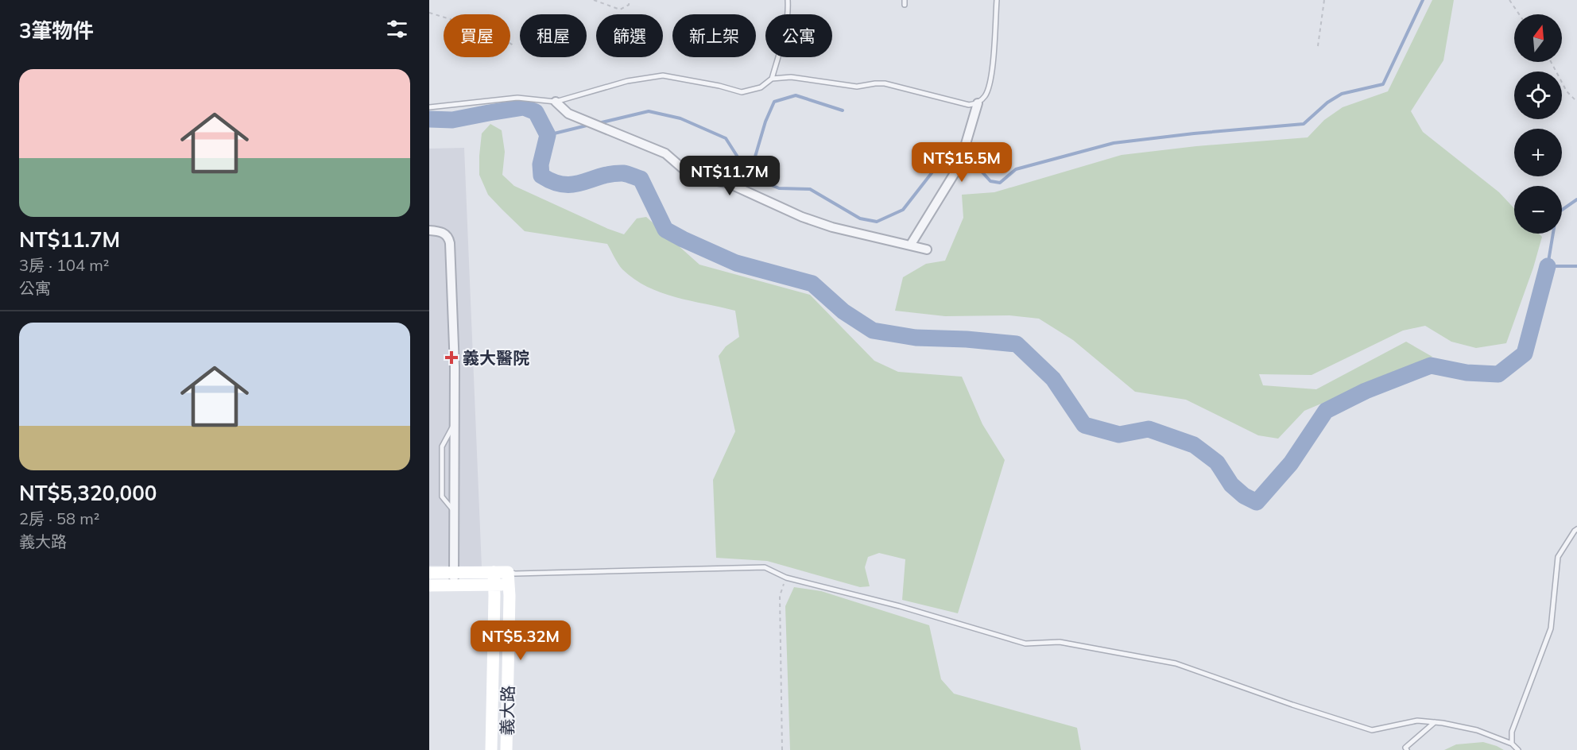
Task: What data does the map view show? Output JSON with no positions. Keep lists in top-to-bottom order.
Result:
{
  "streets": {
    "street": ["義大路"]
  },
  "places": {
    "health": ["義大醫院"]
  },
  "north": "top",
  "page": {
    "heading": "3筆物件",
    "map_buttons": ["+", "−"],
    "chip": [
      "買屋",
      "租屋",
      "篩選",
      "新上架",
      "公寓"
    ],
    "list": [
      {
        "name": "NT$11.7M",
        "note": "3房 · 104 m² · 公寓"
      },
      {
        "name": "NT$5,320,000",
        "note": "2房 · 58 m² · 義大路"
      }
    ],
    "price": ["NT$15.5M", "NT$11.7M", "NT$5.32M"]
  }
}
